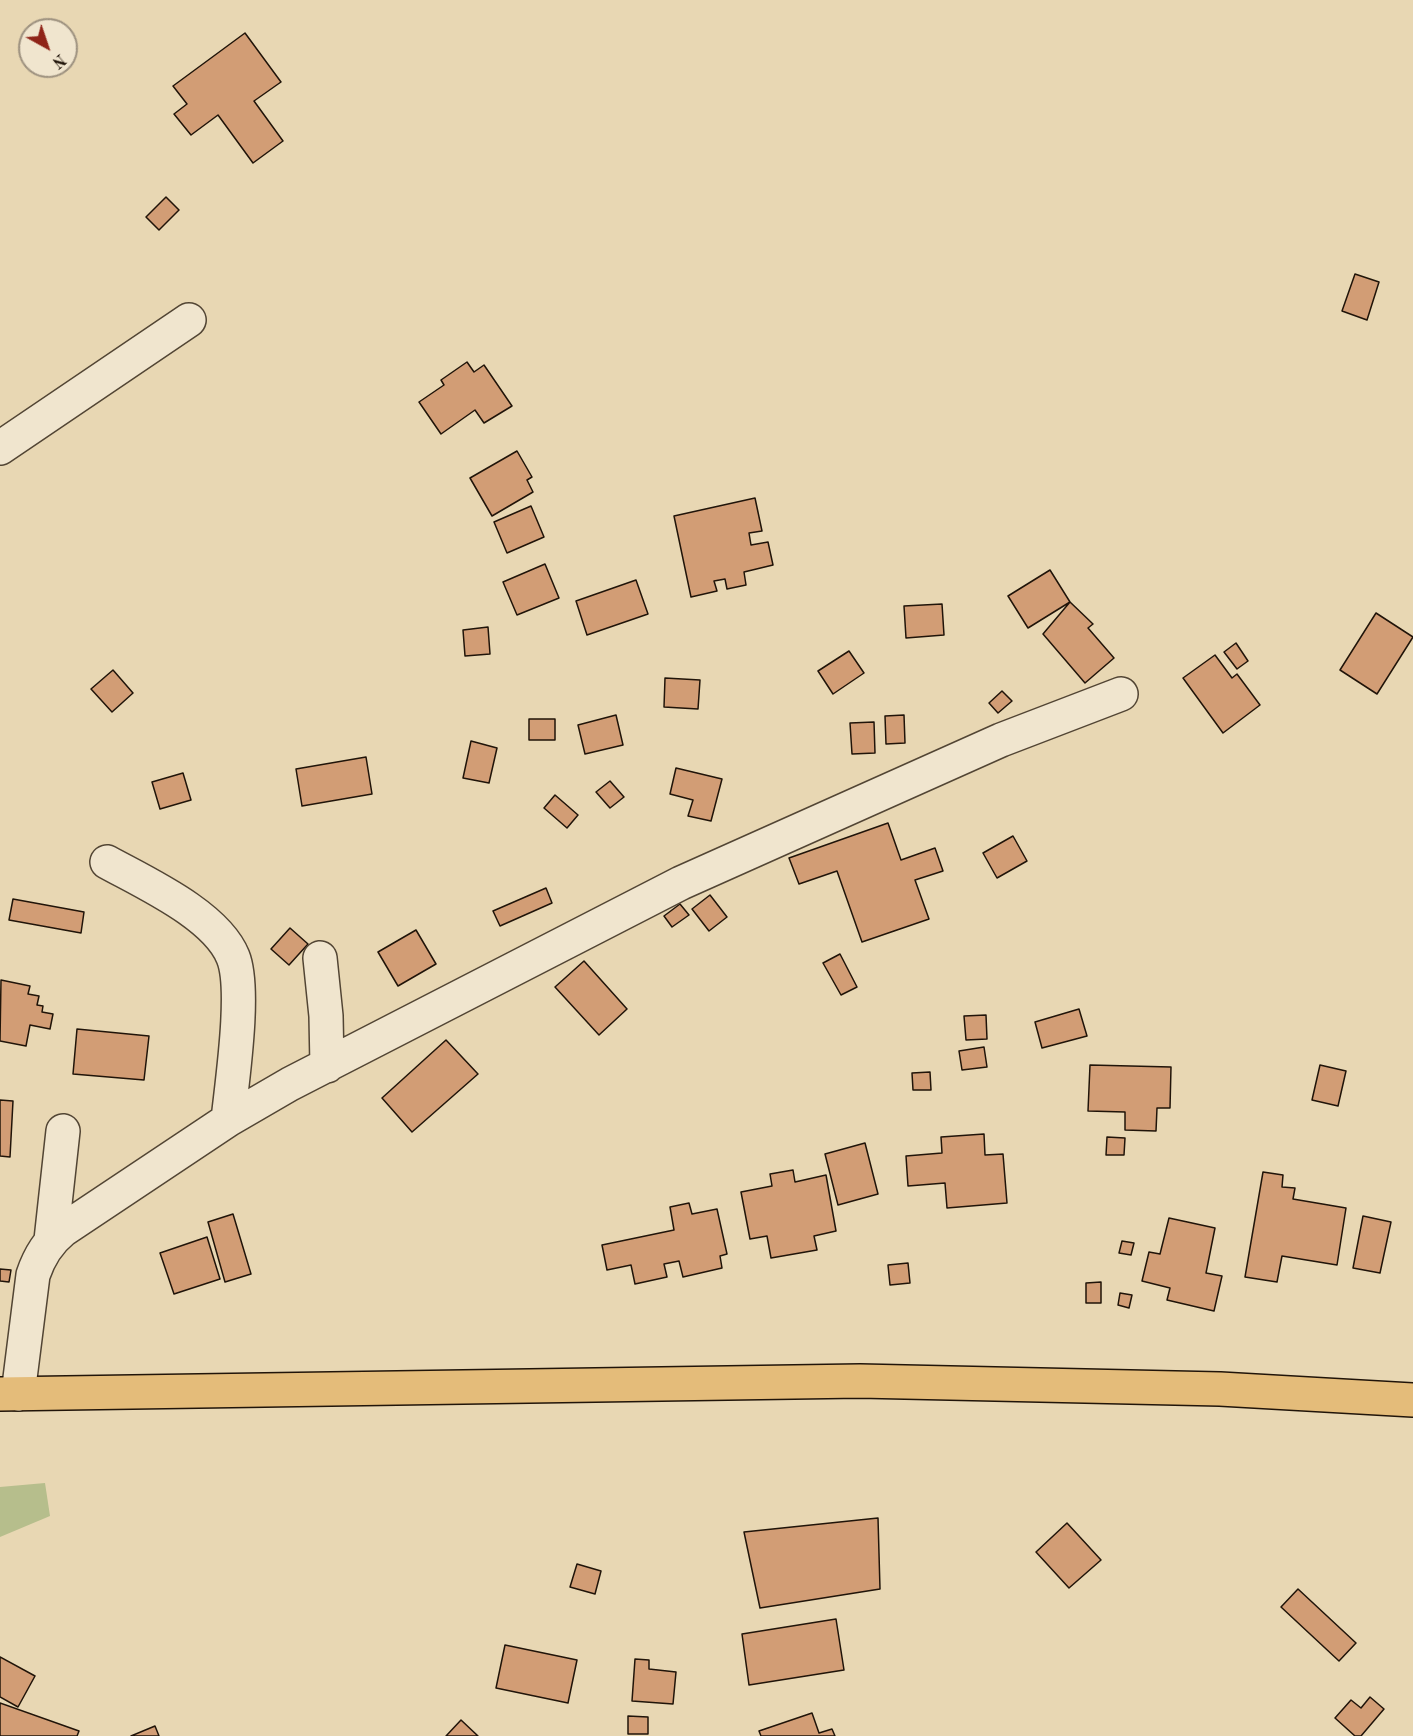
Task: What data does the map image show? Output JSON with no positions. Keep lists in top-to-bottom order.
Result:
{
  "north": "bottom right"
}
